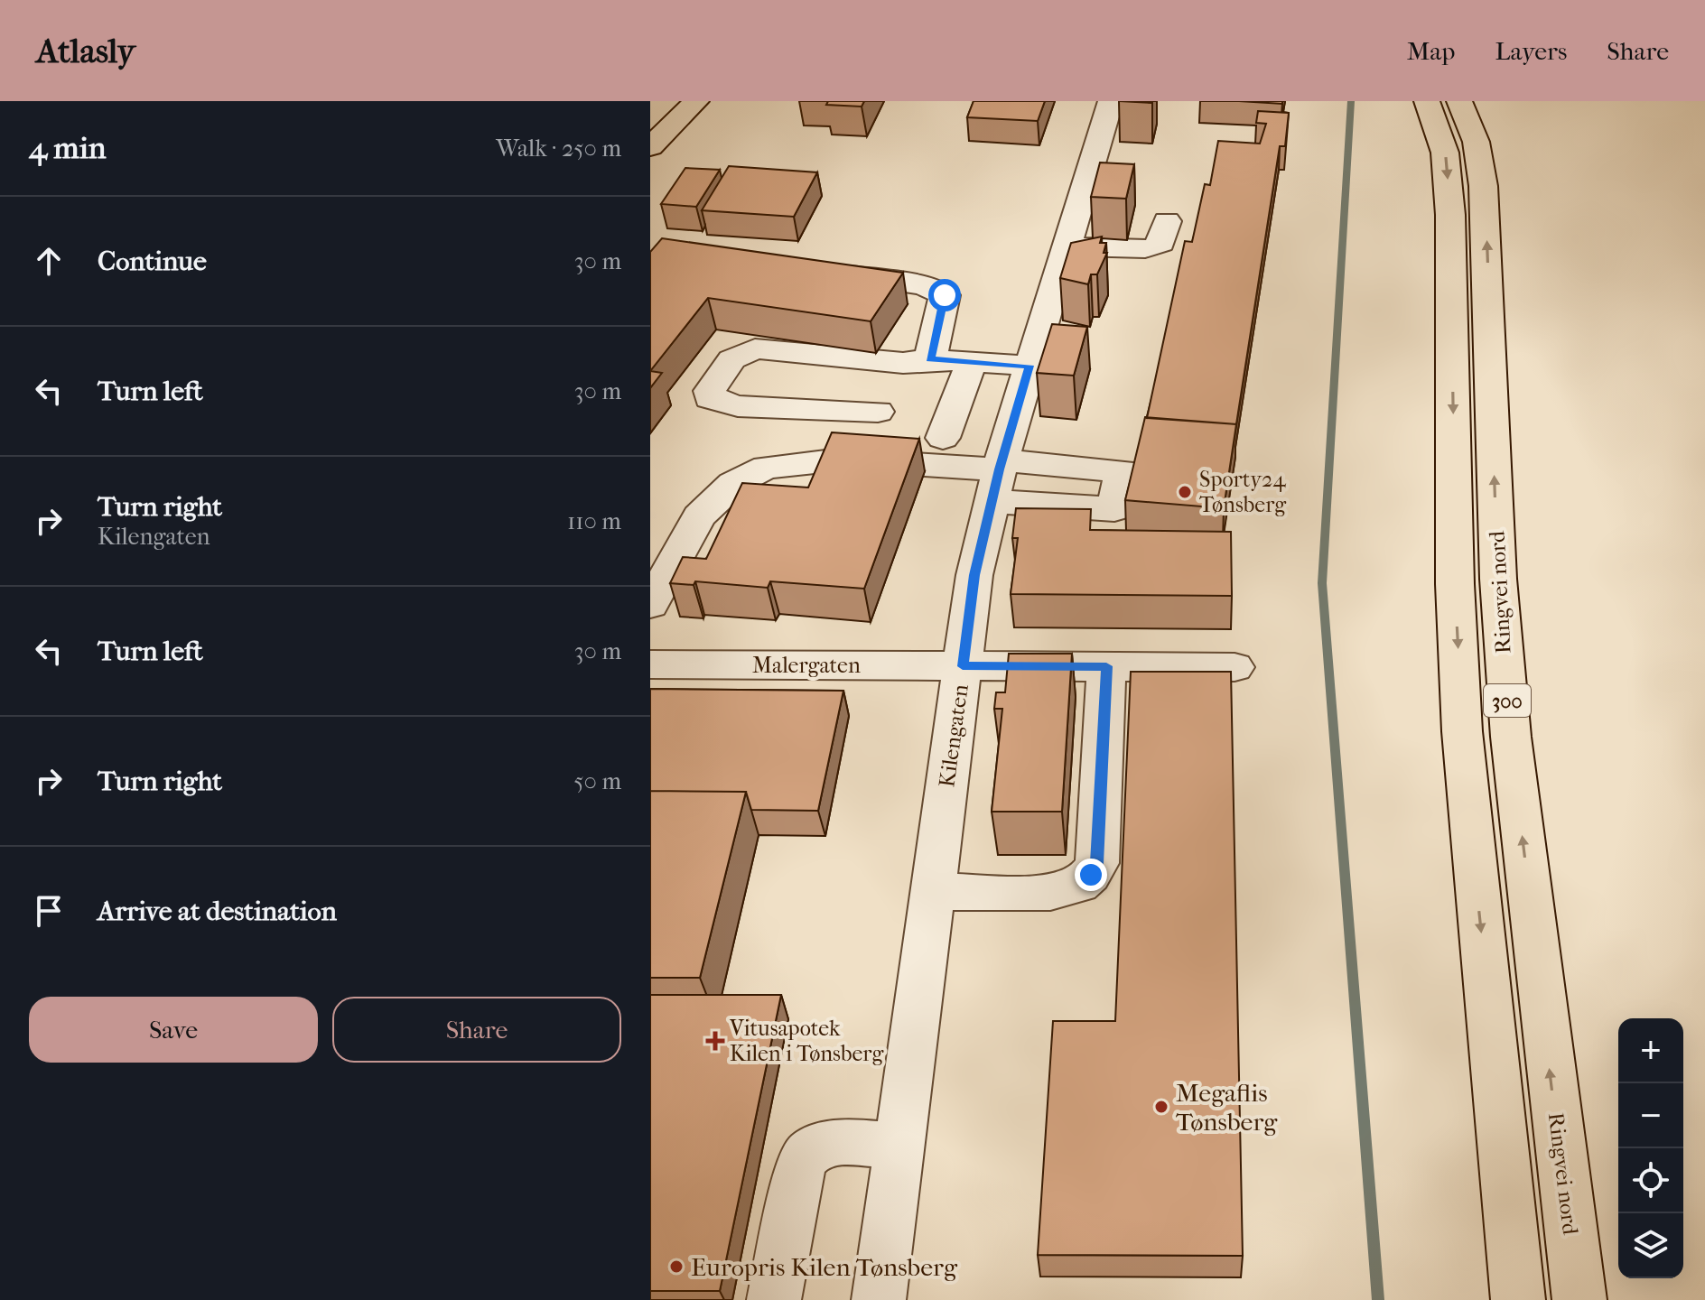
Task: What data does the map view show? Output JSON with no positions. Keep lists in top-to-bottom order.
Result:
{
  "streets": {
    "main road": ["Ringvei nord", "300"],
    "street": ["Malergaten", "Kilengaten"]
  },
  "crossings": [
    ["Malergaten", "Kilengaten"]
  ],
  "places": {
    "other": ["Sporty24 Tønsberg", "Megaflis Tønsberg", "Europris Kilen Tønsberg"],
    "health": ["Vitusapotek Kilen i Tønsberg"]
  },
  "page": {
    "header": "Atlasly",
    "nav": ["Map", "Layers", "Share"],
    "heading": ["4 min", "Walk · 250 m"],
    "list": [
      ["Continue", "30 m"],
      ["Turn left", "30 m"],
      ["Turn right", "Kilengaten", "110 m"],
      ["Turn left", "30 m"],
      ["Turn right", "50 m"],
      "Arrive at destination"
    ],
    "buttons": ["Save", "Share"],
    "map_buttons": ["+", "−"]
  }
}
